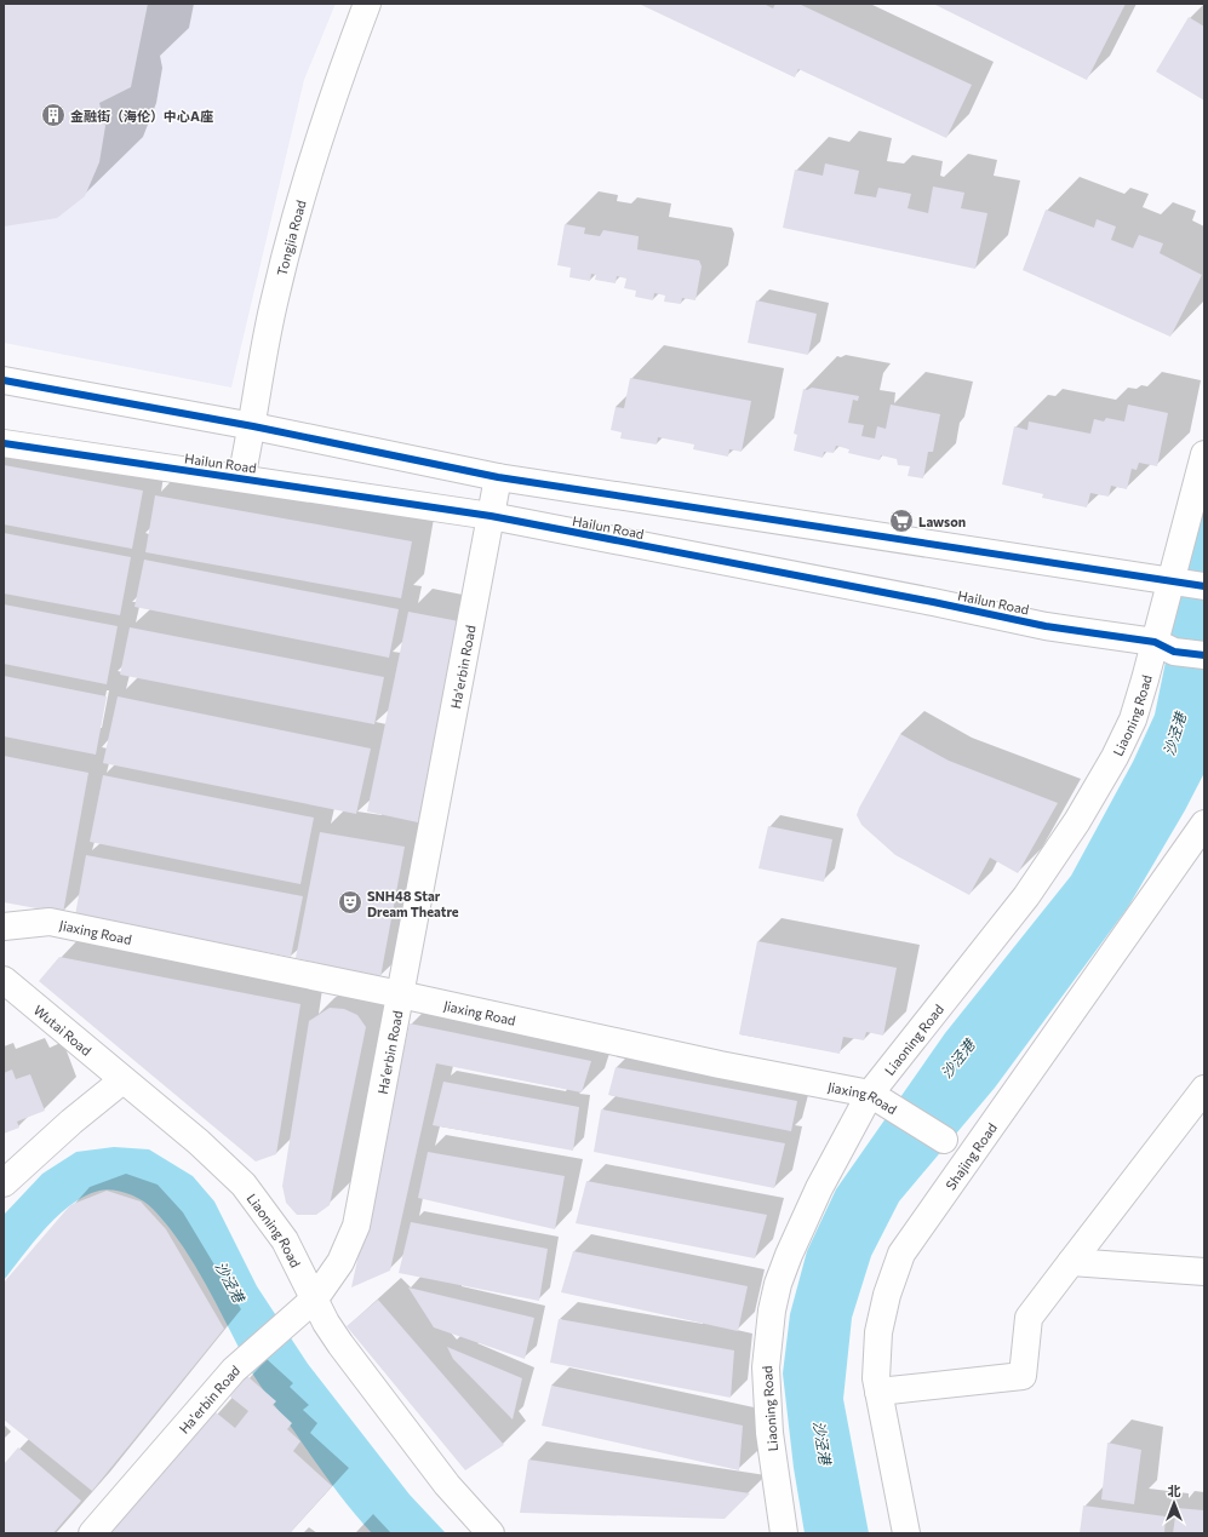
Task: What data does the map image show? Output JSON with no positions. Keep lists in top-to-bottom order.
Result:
{
  "streets": {
    "street": [
      "Tongjia Road",
      "Hailun Road",
      "Ha'erbin Road",
      "Liaoning Road",
      "Jiaxing Road",
      "Wutai Road",
      "Shajing Road"
    ]
  },
  "crossings": [
    ["Tongjia Road", "Hailun Road"],
    ["Hailun Road", "Ha'erbin Road"],
    ["Hailun Road", "Liaoning Road"],
    ["Ha'erbin Road", "Liaoning Road"],
    ["Ha'erbin Road", "Jiaxing Road"],
    ["Liaoning Road", "Jiaxing Road"],
    ["Liaoning Road", "Wutai Road"]
  ],
  "water": ["沙泾港"],
  "places": {
    "building": ["金融街（海伦）中心A座"],
    "supermarket": ["Lawson"],
    "theatre": ["SNH48 Star Dream Theatre"]
  },
  "north": "top"
}
